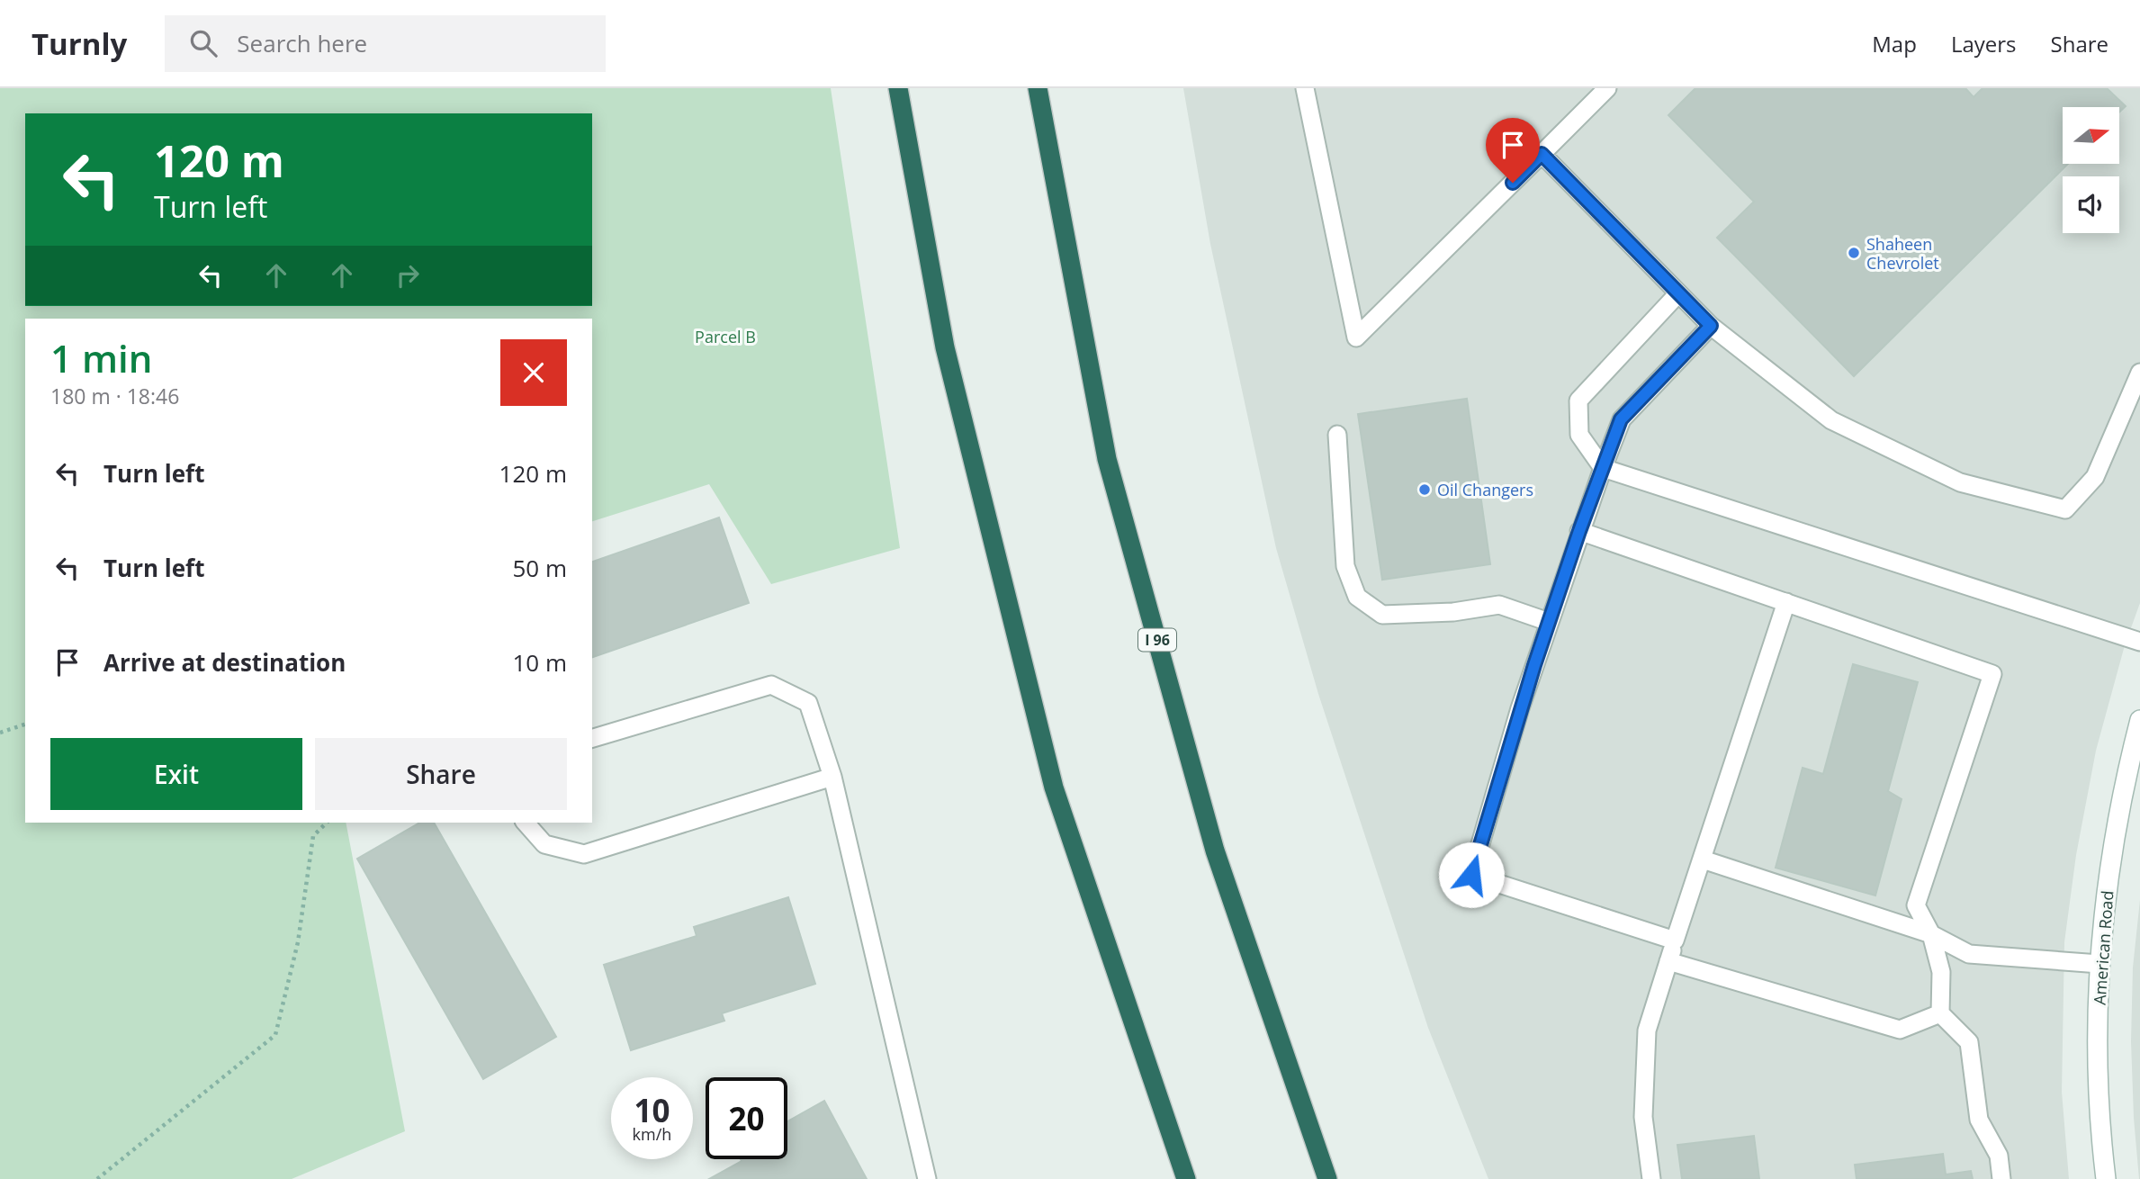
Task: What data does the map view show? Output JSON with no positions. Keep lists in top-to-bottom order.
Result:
{
  "streets": {
    "highway": ["I 96"],
    "street": ["American Road"]
  },
  "parks": ["Parcel B"],
  "places": ["Shaheen Chevrolet", "Oil Changers"],
  "north": "right",
  "page": {
    "header": "Turnly",
    "search": "Search here",
    "nav": ["Map", "Layers", "Share"],
    "turn": ["120 m", "Turn left"],
    "heading": ["1 min", "180 m · 18:46"],
    "list": [
      {
        "name": "Turn left",
        "value": "120 m"
      },
      {
        "name": "Turn left",
        "value": "50 m"
      },
      {
        "name": "Arrive at destination",
        "value": "10 m"
      }
    ],
    "buttons": ["Exit", "Share"],
    "speed": "10 km/h",
    "limit": "20"
  }
}
